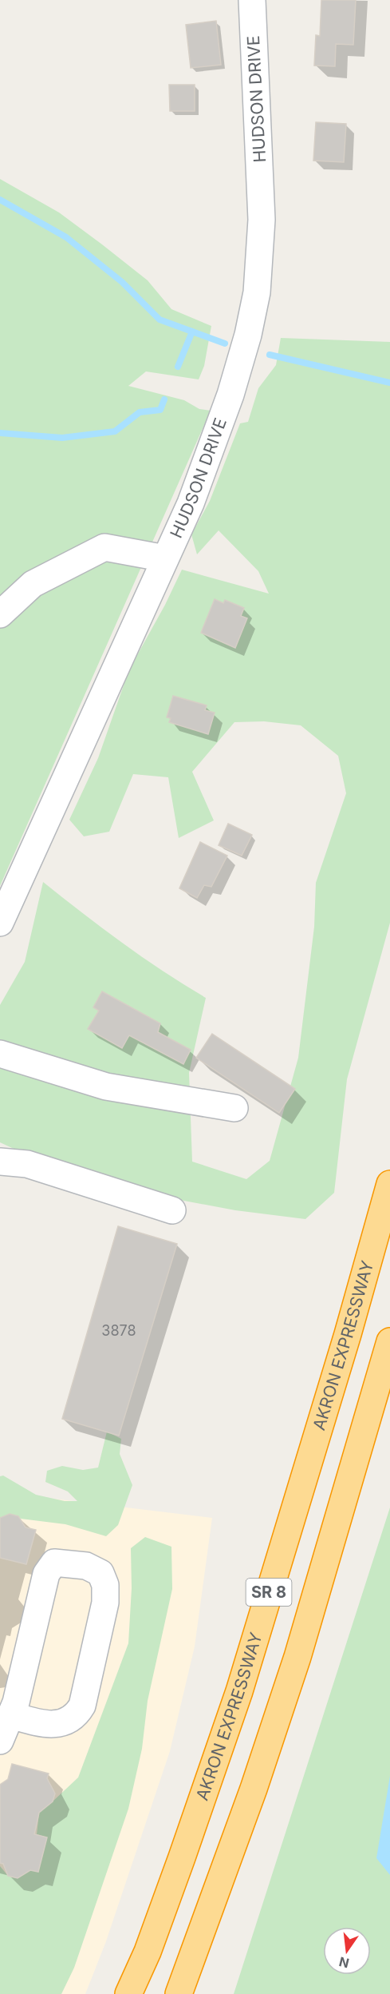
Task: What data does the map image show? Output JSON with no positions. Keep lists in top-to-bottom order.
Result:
{
  "streets": {
    "highway": ["AKRON EXPRESSWAY", "SR 8"],
    "street": ["HUDSON DRIVE"]
  },
  "house_numbers": ["3878"],
  "north": "bottom"
}
